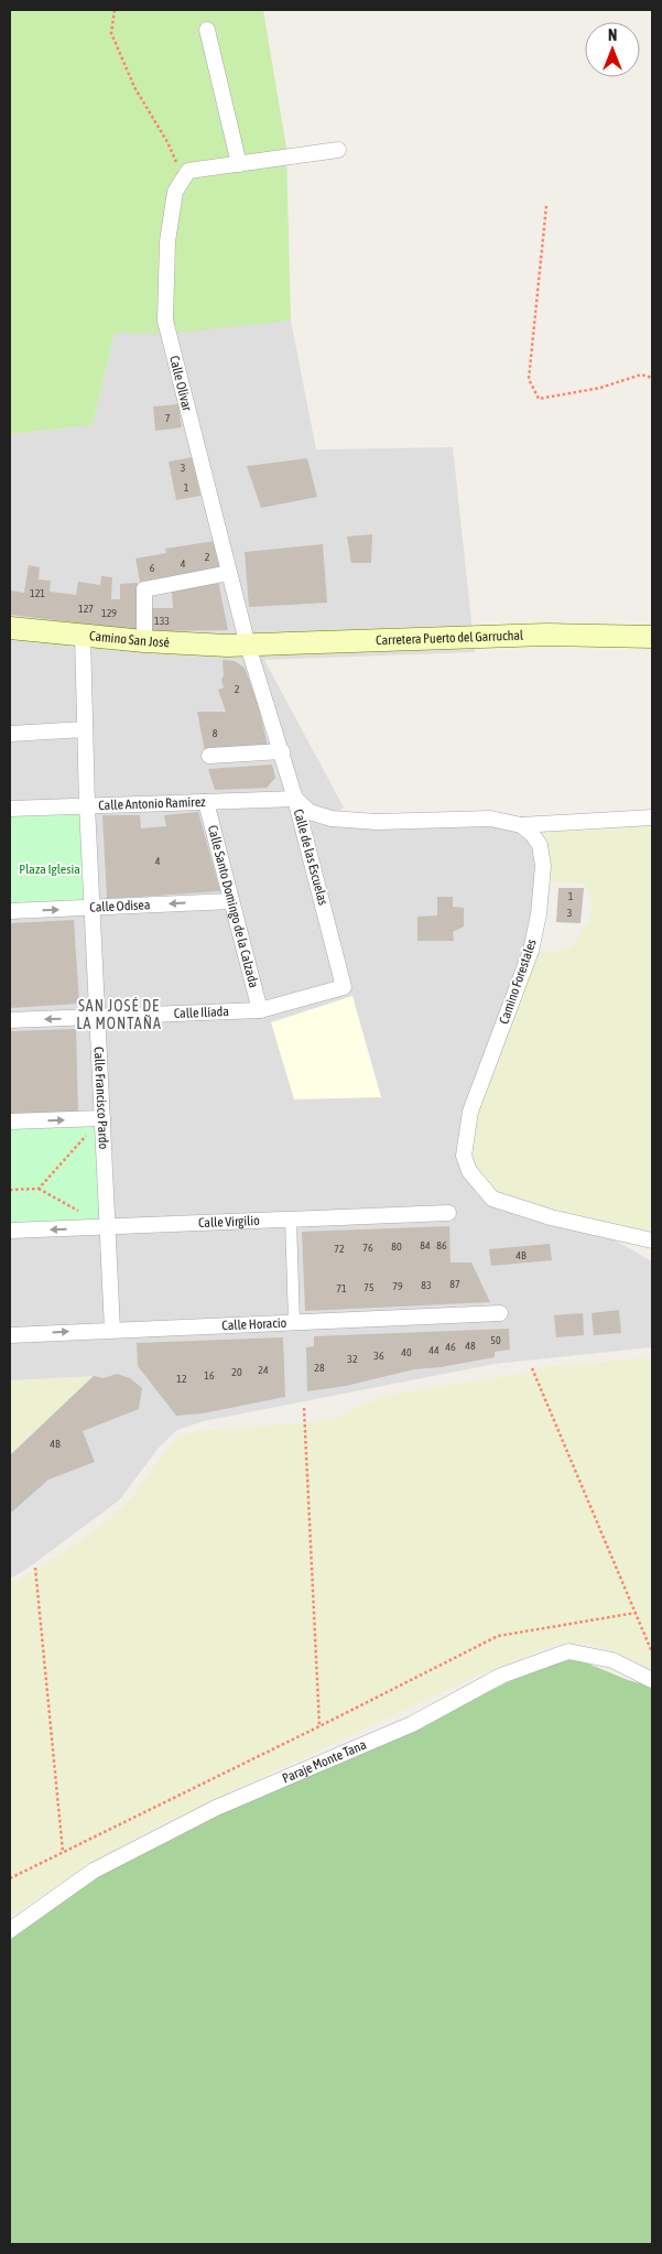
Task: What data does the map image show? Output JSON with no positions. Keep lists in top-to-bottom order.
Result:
{
  "streets": {
    "main road": ["Carretera Puerto del Garruchal", "Camino San José"],
    "street": [
      "Calle Olivar",
      "Calle Antonio Ramírez",
      "Calle de las Escuelas",
      "Calle Santo Domingo de la Calzada",
      "Calle Odisea",
      "Camino Forestales",
      "Calle Ilíada",
      "Calle Francisco Pardo",
      "Calle Virgilio",
      "Calle Horacio",
      "Paraje Monte Tana"
    ]
  },
  "crossings": [
    ["Calle Olivar", "Carretera Puerto del Garruchal"],
    ["Calle Olivar", "Camino San José"],
    ["Calle Olivar", "Calle de las Escuelas"],
    ["Carretera Puerto del Garruchal", "Camino San José"],
    ["Carretera Puerto del Garruchal", "Calle de las Escuelas"],
    ["Camino San José", "Calle de las Escuelas"],
    ["Camino San José", "Calle Francisco Pardo"],
    ["Calle Antonio Ramírez", "Calle de las Escuelas"],
    ["Calle Antonio Ramírez", "Calle Santo Domingo de la Calzada"],
    ["Calle Antonio Ramírez", "Calle Francisco Pardo"],
    ["Calle de las Escuelas", "Calle Santo Domingo de la Calzada"],
    ["Calle de las Escuelas", "Calle Ilíada"],
    ["Calle Santo Domingo de la Calzada", "Calle Odisea"],
    ["Calle Santo Domingo de la Calzada", "Calle Ilíada"],
    ["Calle Odisea", "Calle Francisco Pardo"],
    ["Calle Ilíada", "Calle Francisco Pardo"],
    ["Calle Francisco Pardo", "Calle Virgilio"],
    ["Calle Francisco Pardo", "Calle Horacio"]
  ],
  "districts": ["SAN JOSÉ DE LA MONTAÑA"],
  "parks": ["Plaza Iglesia"],
  "house_numbers": [
    "7",
    "3",
    "1",
    "2",
    "4",
    "6",
    "121",
    "127",
    "129",
    "133",
    "2",
    "8",
    "4",
    "1",
    "3",
    "84",
    "86",
    "80",
    "76",
    "72",
    "4B",
    "87",
    "83",
    "79",
    "75",
    "71",
    "50",
    "48",
    "46",
    "44",
    "40",
    "36",
    "32",
    "28",
    "24",
    "20",
    "16",
    "12",
    "4B"
  ],
  "north": "top"
}
